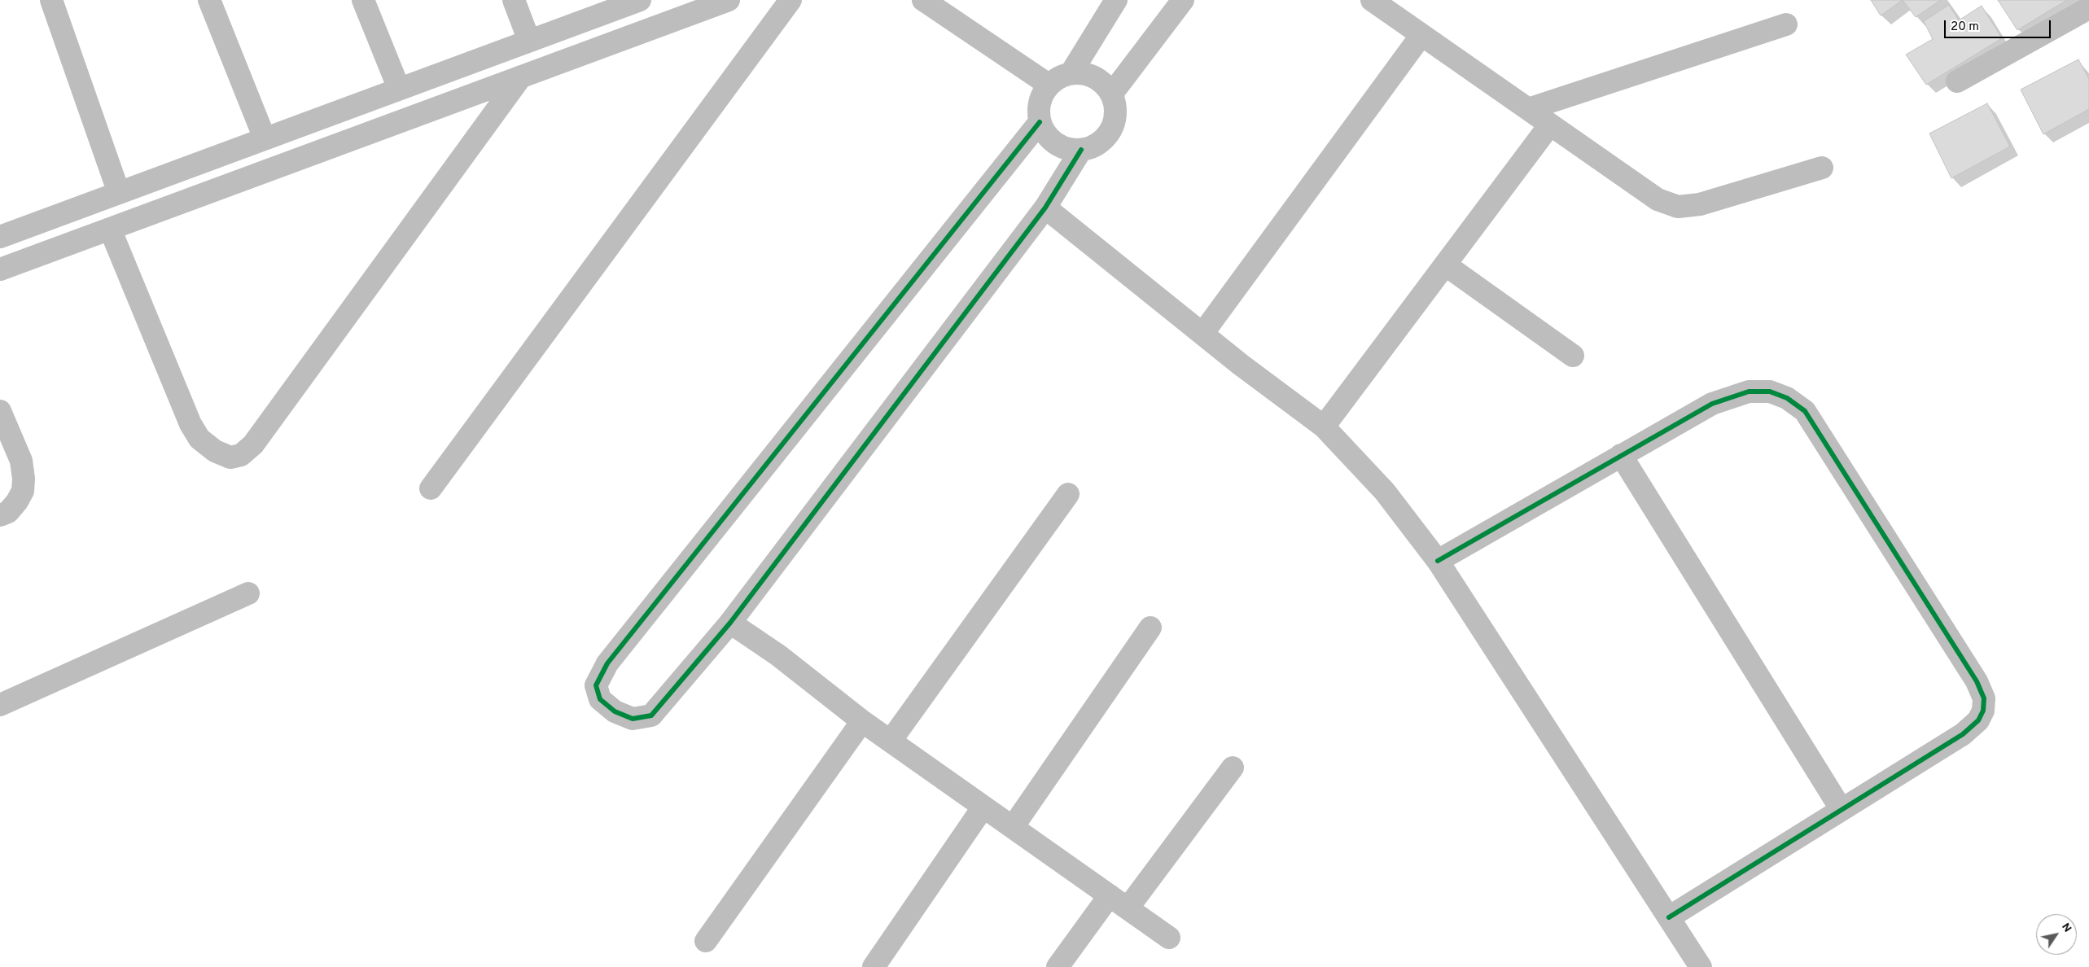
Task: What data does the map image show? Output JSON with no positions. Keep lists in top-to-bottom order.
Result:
{
  "scale_bar": "20 m",
  "north": "top right"
}
